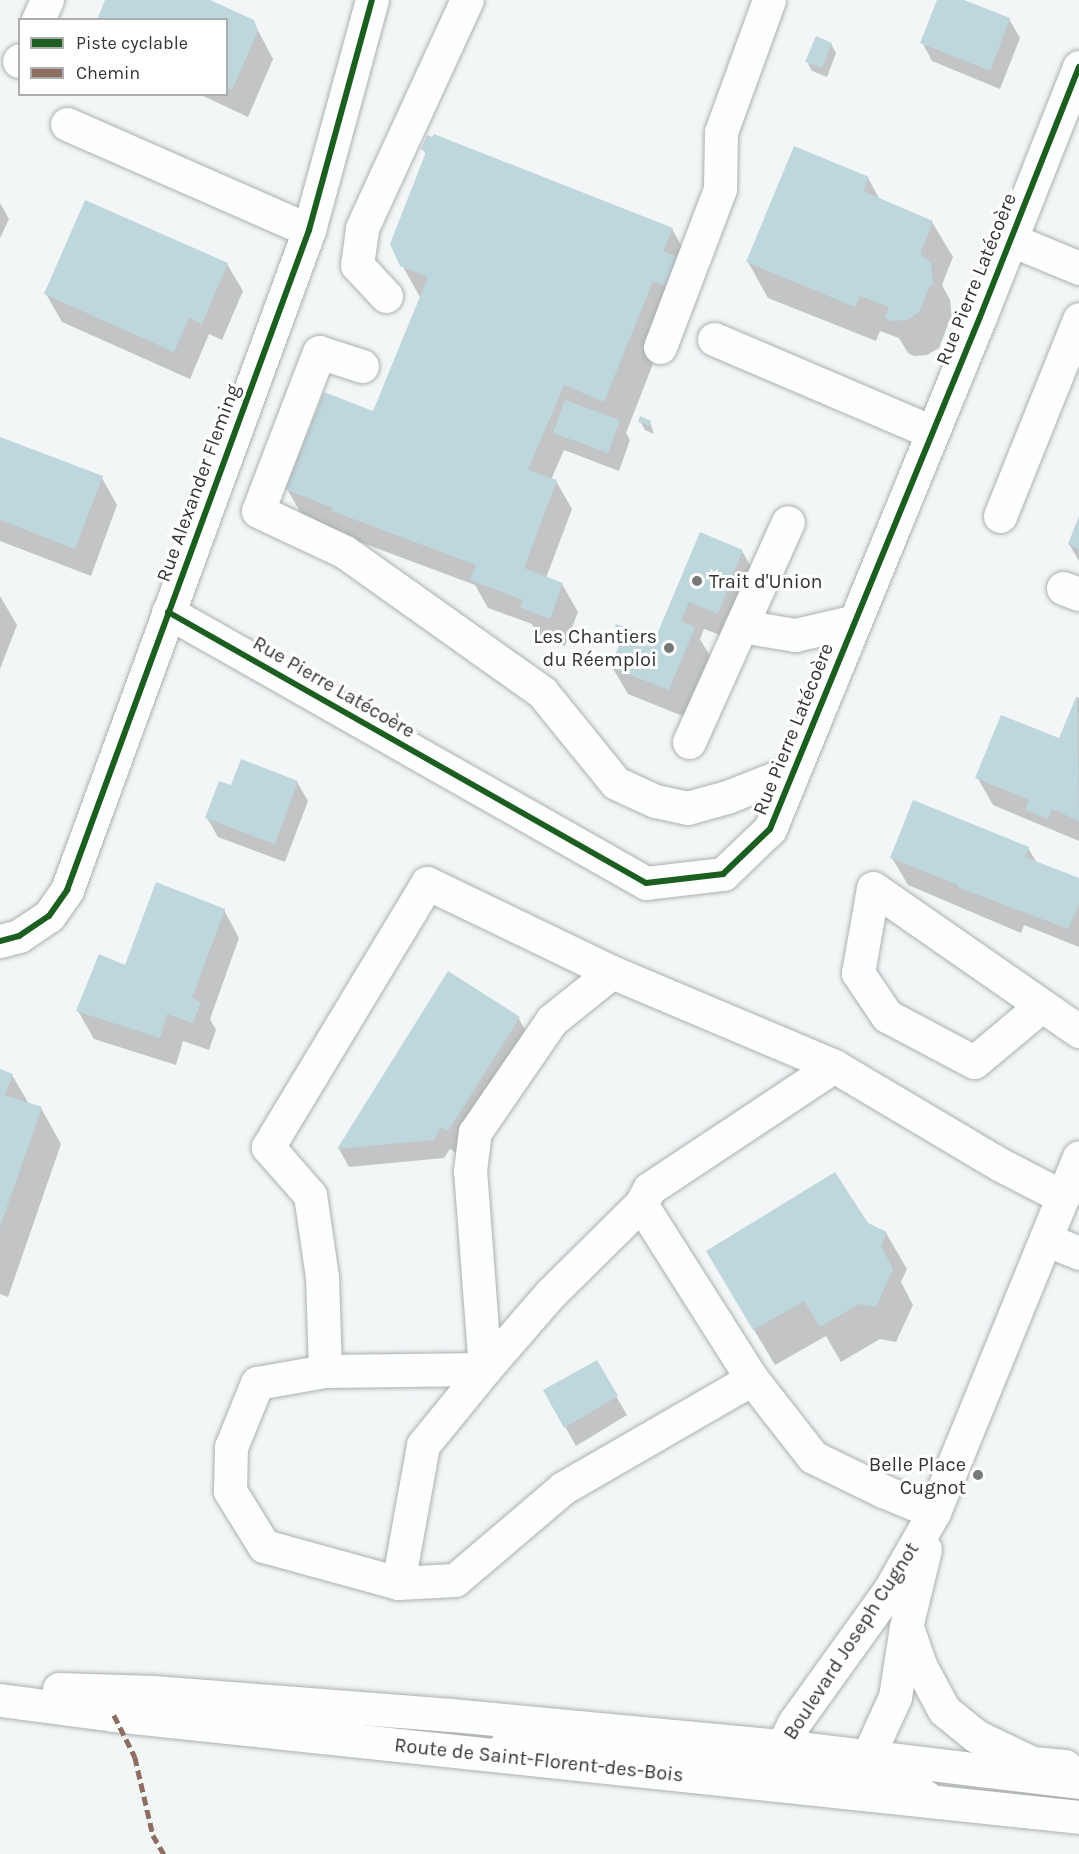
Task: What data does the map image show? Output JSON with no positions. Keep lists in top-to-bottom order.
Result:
{
  "streets": {
    "street": [
      "Rue Pierre Latécoère",
      "Rue Alexander Fleming",
      "Boulevard Joseph Cugnot",
      "Route de Saint-Florent-des-Bois"
    ]
  },
  "crossings": [
    ["Rue Pierre Latécoère", "Rue Alexander Fleming"],
    ["Boulevard Joseph Cugnot", "Route de Saint-Florent-des-Bois"]
  ],
  "places": ["Trait d'Union", "Les Chantiers du Réemploi", "Belle Place Cugnot"],
  "legend": ["Piste cyclable", "Chemin"]
}
